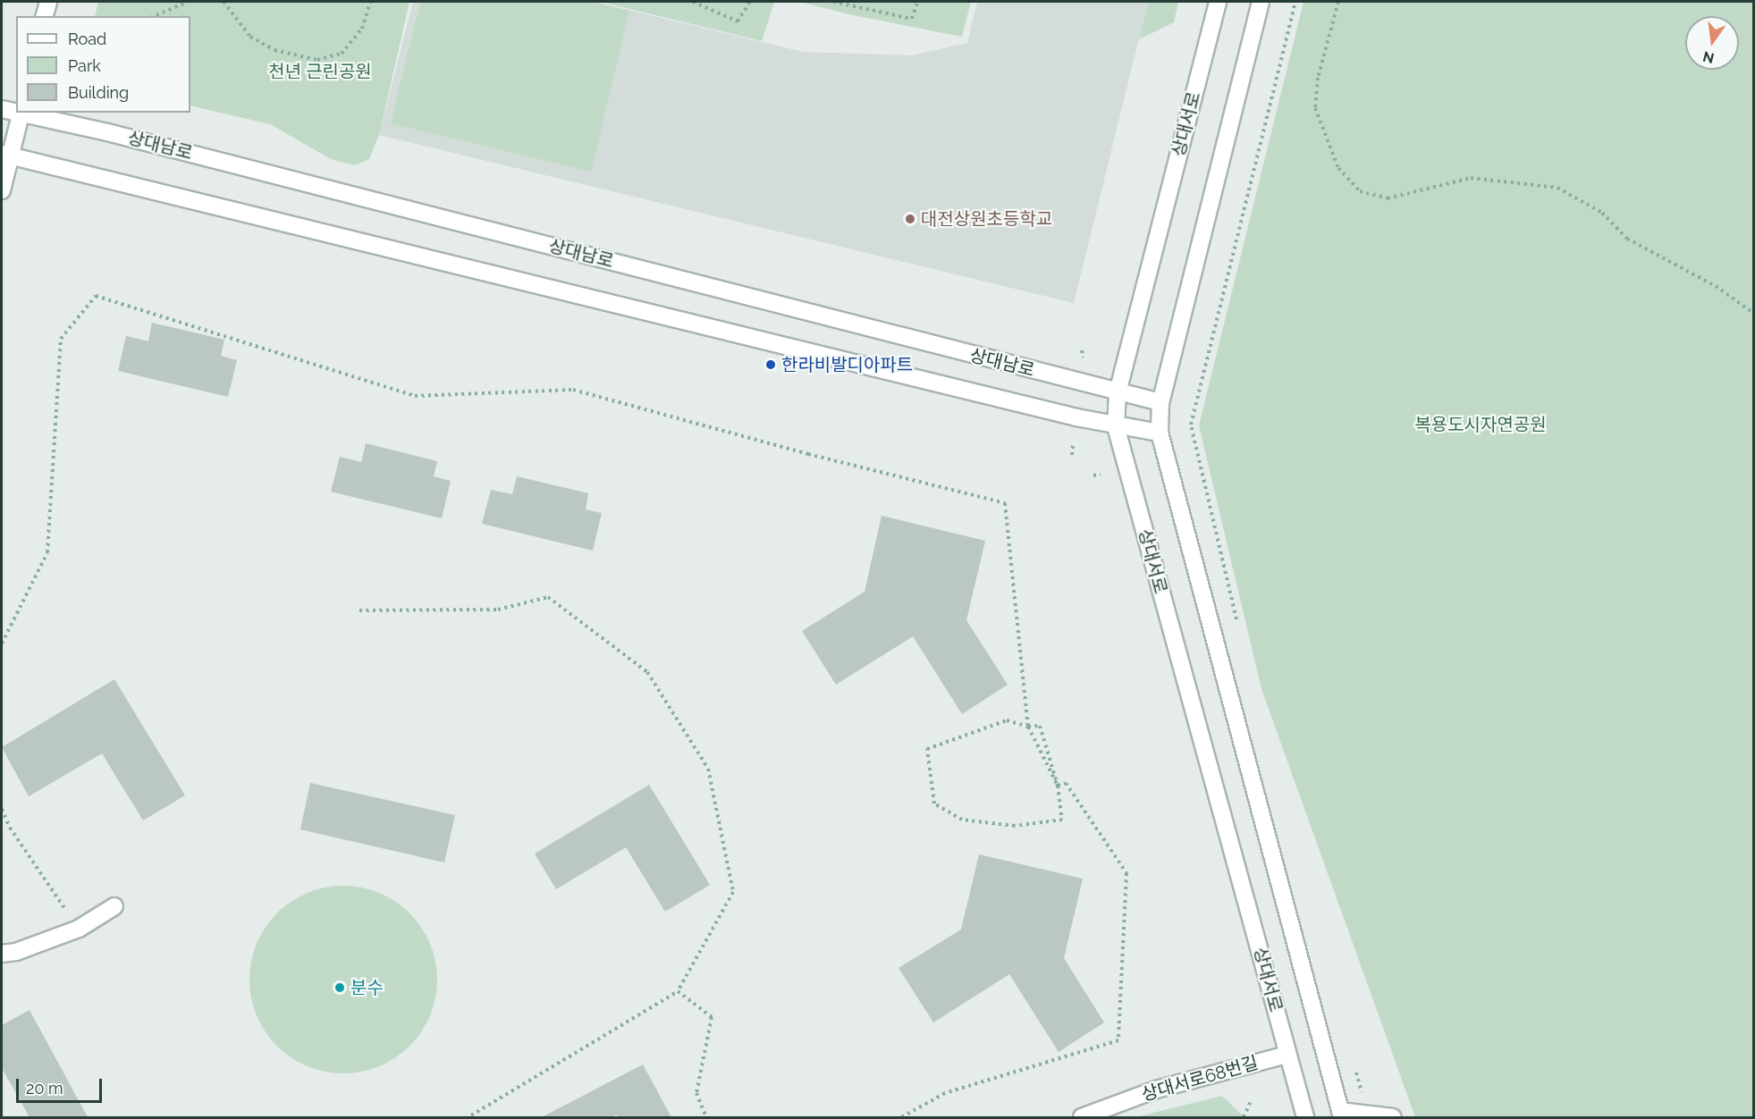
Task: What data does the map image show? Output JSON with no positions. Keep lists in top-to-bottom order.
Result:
{
  "streets": {
    "street": ["상대서로", "상대남로", "상대서로68번길"]
  },
  "crossings": [
    ["상대서로", "상대남로"],
    ["상대서로", "상대서로68번길"]
  ],
  "parks": ["천년 근린공원", "복용도시자연공원"],
  "places": ["대전상원초등학교", "한라비발디아파트", "분수"],
  "legend": ["Road", "Park", "Building"],
  "scale_bar": "20 m",
  "north": "bottom"
}
